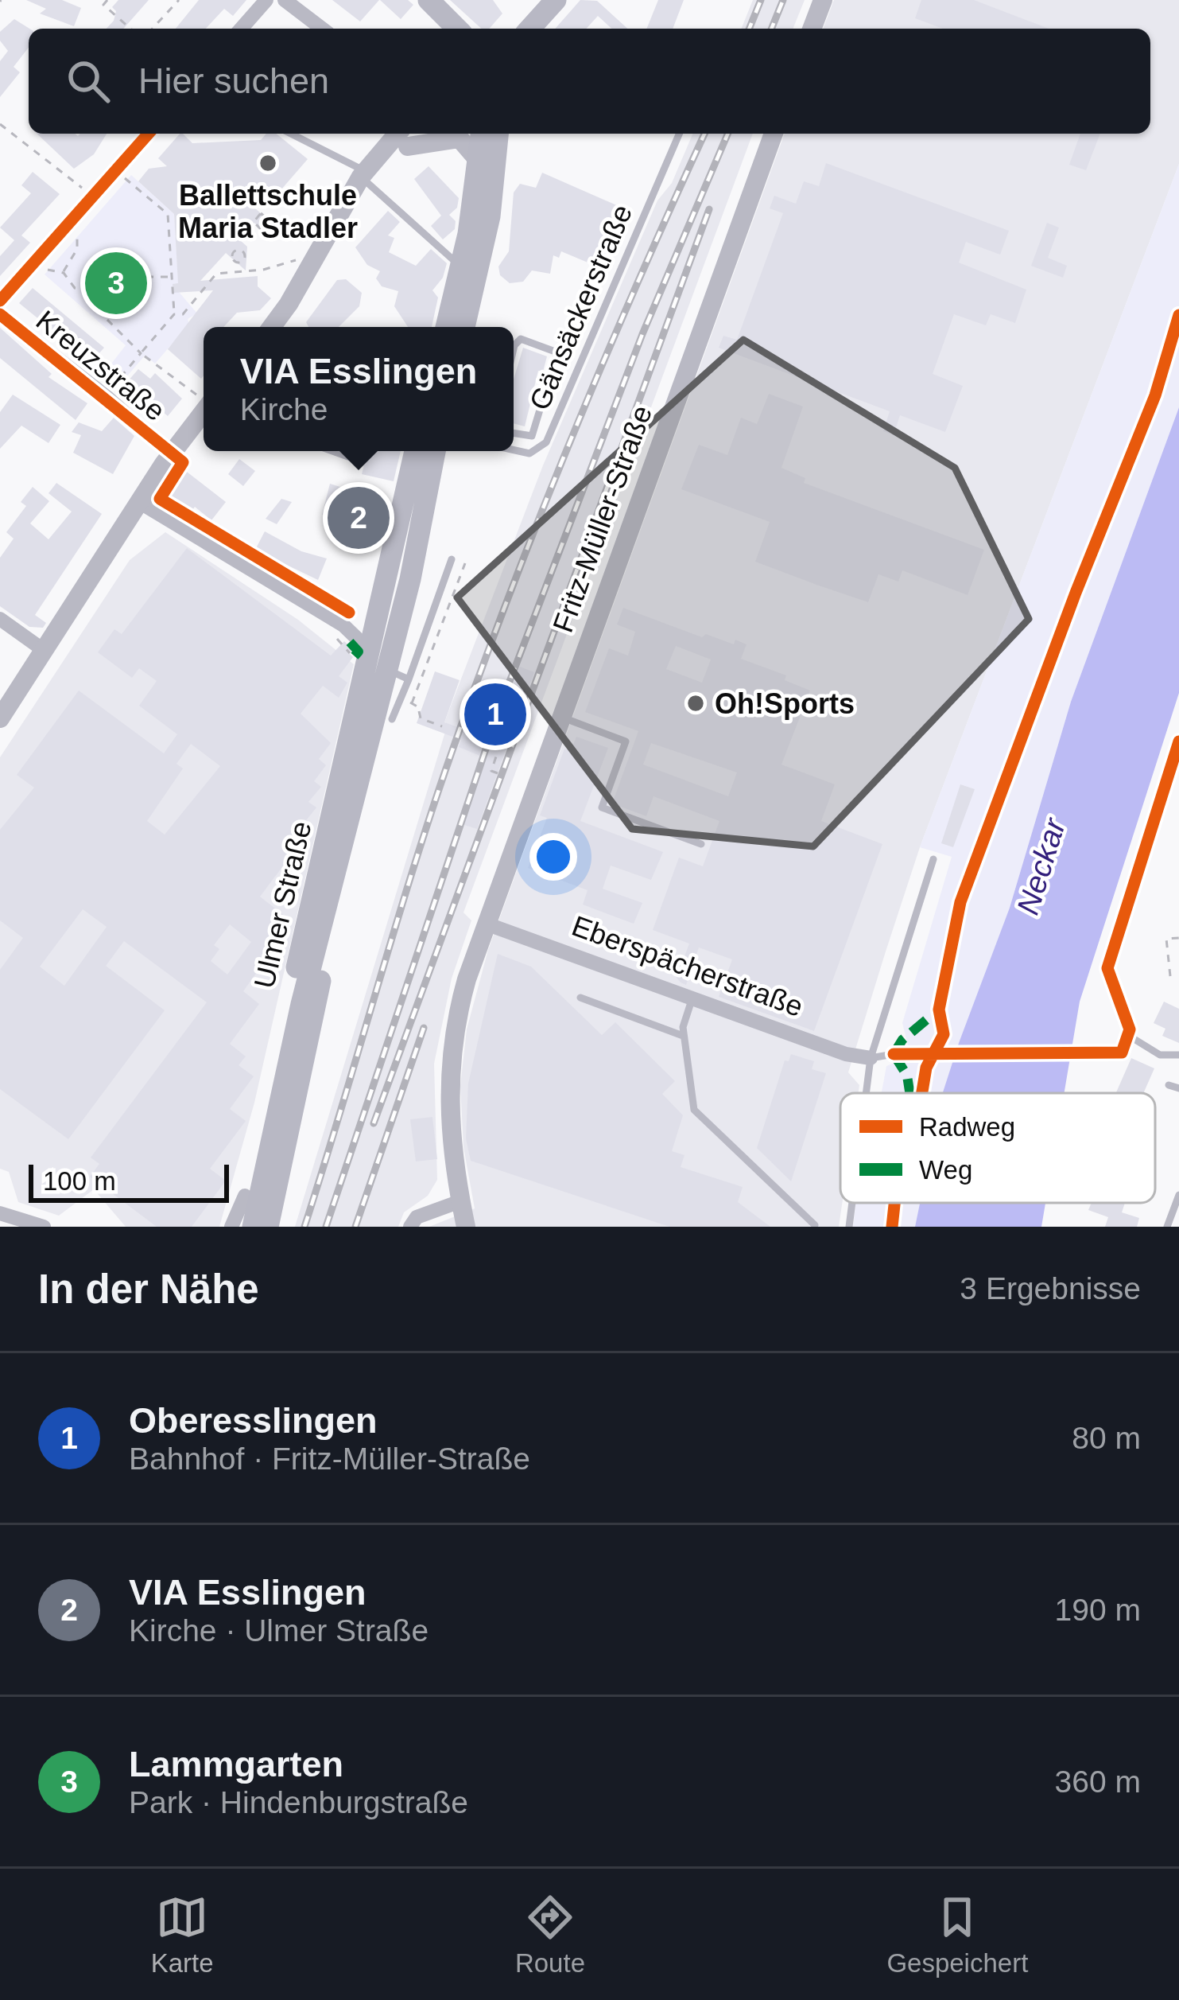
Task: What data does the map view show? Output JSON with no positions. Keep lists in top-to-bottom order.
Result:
{
  "streets": {
    "main road": ["Ulmer Straße"],
    "street": ["Kreuzstraße", "Fritz-Müller-Straße", "Eberspächerstraße"],
    "lane": ["Gänsäckerstraße"]
  },
  "crossings": [
    ["Fritz-Müller-Straße", "Eberspächerstraße"]
  ],
  "water": ["Neckar"],
  "places": ["Ballettschule Maria Stadler", "Oh!Sports"],
  "legend": ["Radweg", "Weg"],
  "scale_bar": "100 m",
  "page": {
    "search": "Hier suchen",
    "pins": ["3", "2", "1"],
    "popup": ["VIA Esslingen", "Kirche"],
    "scale": "100 m",
    "heading": ["In der Nähe", "3 Ergebnisse"],
    "list": [
      {
        "mark": "1",
        "name": "Oberesslingen",
        "note": "Bahnhof · Fritz-Müller-Straße",
        "value": "80 m"
      },
      {
        "mark": "2",
        "name": "VIA Esslingen",
        "note": "Kirche · Ulmer Straße",
        "value": "190 m"
      },
      {
        "mark": "3",
        "name": "Lammgarten",
        "note": "Park · Hindenburgstraße",
        "value": "360 m"
      }
    ],
    "nav": ["Karte", "Route", "Gespeichert"]
  }
}
